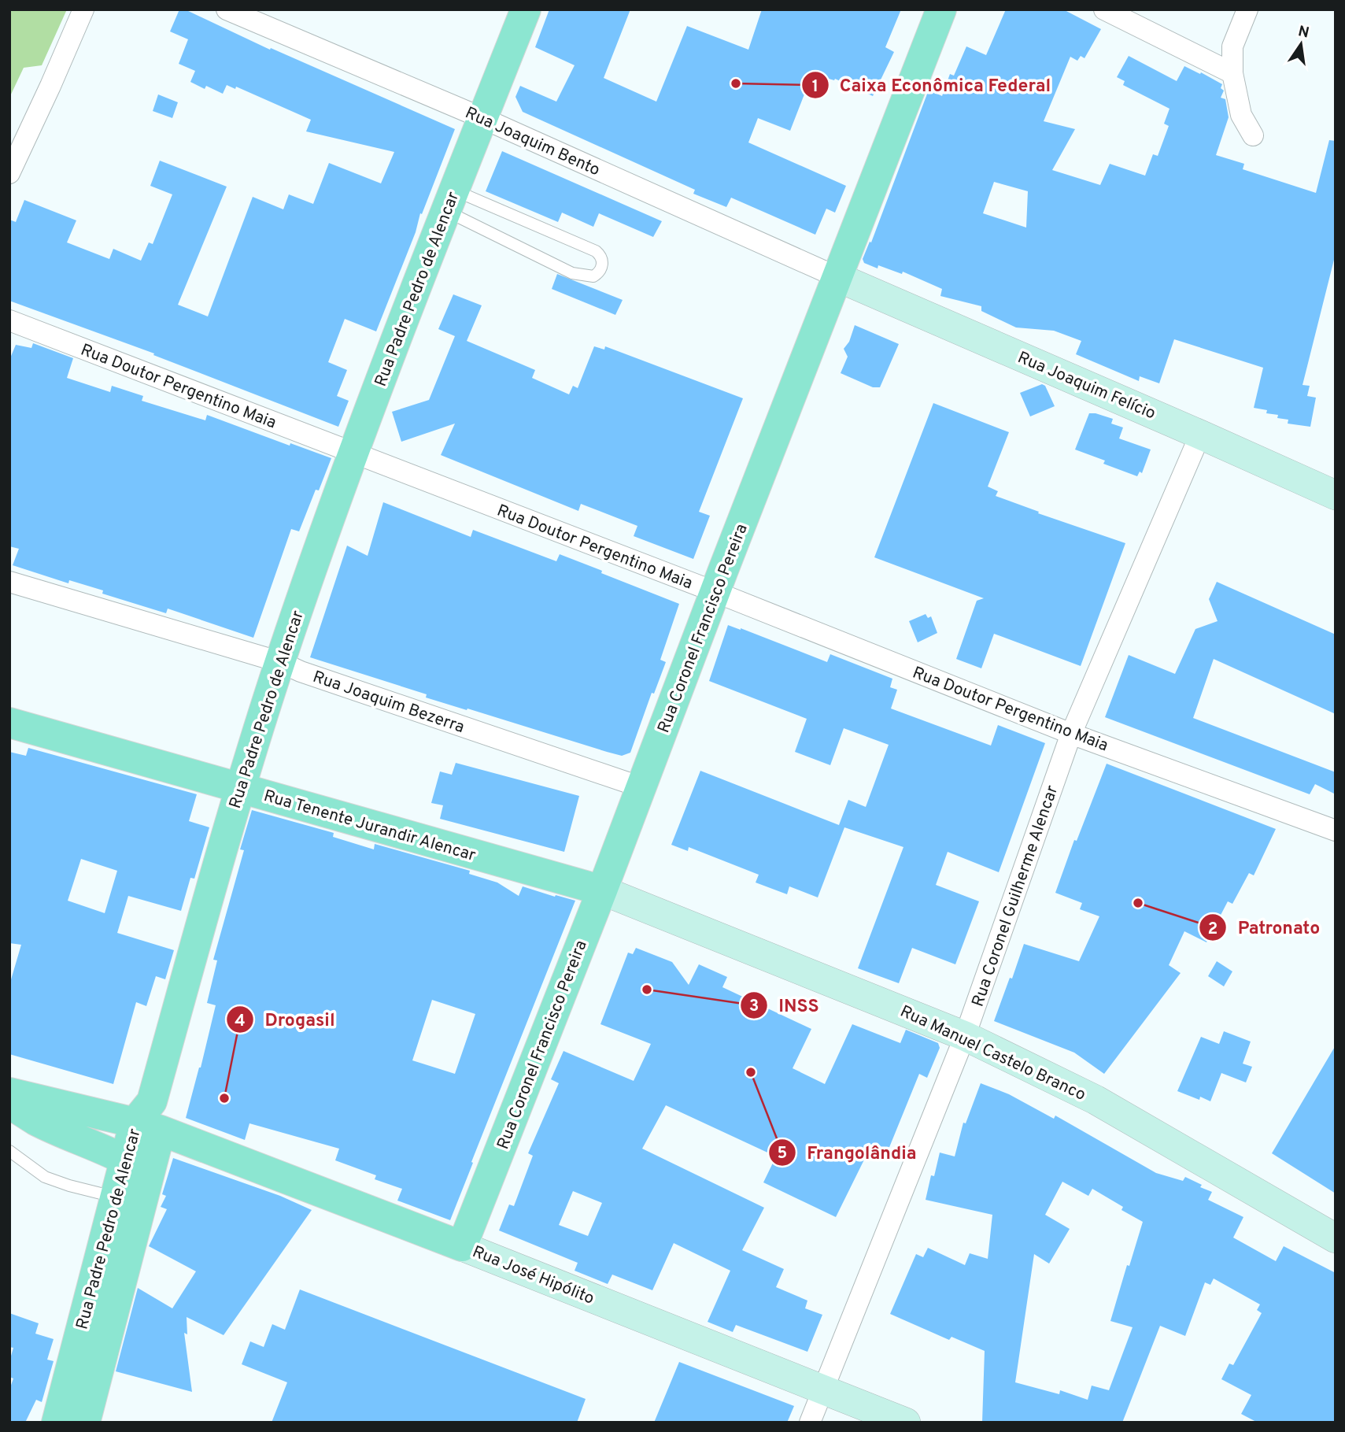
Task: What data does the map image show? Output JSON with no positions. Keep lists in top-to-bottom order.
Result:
{
  "streets": {
    "main road": [
      "Rua Padre Pedro de Alencar",
      "Rua Joaquim Felício",
      "Rua Coronel Francisco Pereira",
      "Rua Tenente Jurandir Alencar",
      "Rua Manuel Castelo Branco",
      "Rua José Hipólito"
    ],
    "street": [
      "Rua Joaquim Bento",
      "Rua Doutor Pergentino Maia",
      "Rua Joaquim Bezerra",
      "Rua Coronel Guilherme Alencar"
    ]
  },
  "crossings": [
    ["Rua Joaquim Bento", "Rua Padre Pedro de Alencar"],
    ["Rua Joaquim Bento", "Rua Joaquim Felício"],
    ["Rua Joaquim Bento", "Rua Coronel Francisco Pereira"],
    ["Rua Padre Pedro de Alencar", "Rua Doutor Pergentino Maia"],
    ["Rua Padre Pedro de Alencar", "Rua Joaquim Bezerra"],
    ["Rua Padre Pedro de Alencar", "Rua Tenente Jurandir Alencar"],
    ["Rua Padre Pedro de Alencar", "Rua José Hipólito"],
    ["Rua Joaquim Felício", "Rua Coronel Francisco Pereira"],
    ["Rua Joaquim Felício", "Rua Coronel Guilherme Alencar"],
    ["Rua Doutor Pergentino Maia", "Rua Coronel Francisco Pereira"],
    ["Rua Doutor Pergentino Maia", "Rua Coronel Guilherme Alencar"],
    ["Rua Coronel Francisco Pereira", "Rua Joaquim Bezerra"],
    ["Rua Coronel Francisco Pereira", "Rua Tenente Jurandir Alencar"],
    ["Rua Coronel Francisco Pereira", "Rua Manuel Castelo Branco"],
    ["Rua Coronel Francisco Pereira", "Rua José Hipólito"],
    ["Rua Tenente Jurandir Alencar", "Rua Manuel Castelo Branco"],
    ["Rua Coronel Guilherme Alencar", "Rua Manuel Castelo Branco"],
    ["Rua Coronel Guilherme Alencar", "Rua José Hipólito"]
  ],
  "places": [
    "Caixa Econômica Federal",
    "Patronato",
    "INSS",
    "Frangolândia",
    "Drogasil"
  ],
  "north": "top"
}
